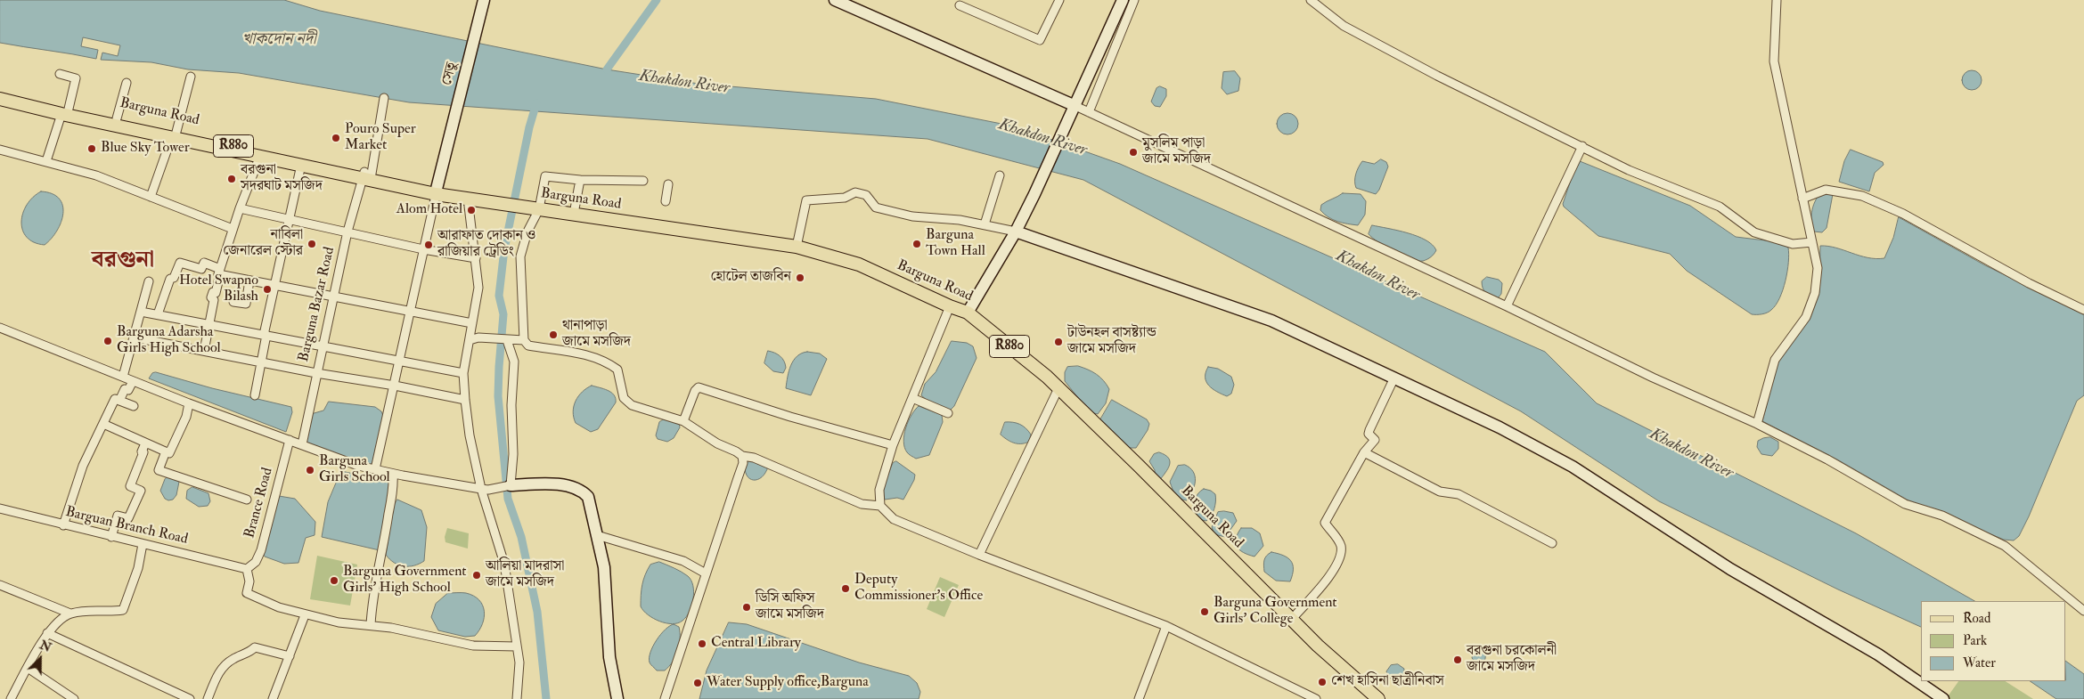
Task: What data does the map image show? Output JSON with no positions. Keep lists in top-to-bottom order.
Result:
{
  "streets": {
    "main road": ["Barguna Road", "R880"],
    "street": [
      "সেতু",
      "Barguna Bazar Road",
      "Brance Road",
      "Barguan Branch Road"
    ]
  },
  "crossings": [
    ["সেতু", "Barguna Road"],
    ["Barguna Road", "Barguna Bazar Road"],
    ["Brance Road", "Barguan Branch Road"]
  ],
  "districts": ["বরগুনা"],
  "water": ["খাকদোন নদী", "Khakdon River"],
  "places": [
    "Pouro Super Market",
    "Blue Sky Tower",
    "মুসলিম পাড়া জামে মসজিদ",
    "বরগুনা সদরঘাট মসজিদ",
    "Alom Hotel",
    "নাবিলা জেনারেল স্টোর",
    "Barguna Town Hall",
    "আরাফাত দোকান ও রাজিয়ার ট্রেডিং",
    "হোটেল তাজবিন",
    "Hotel Swapno Bilash",
    "থানাপাড়া জামে মসজিদ",
    "Barguna Adarsha Girls High School",
    "টাউনহল বাসষ্ট্যান্ড জামে মসজিদ",
    "Barguna Girls School",
    "আলিয়া মাদরাসা জামে মসজিদ",
    "Barguna Government Girls' High School",
    "Deputy Commissioner's Office",
    "ডিসি অফিস জামে মসজিদ",
    "Barguna Government Girls' College",
    "Central Library",
    "বরগুনা চরকোলনী জামে মসজিদ",
    "শেখ হাসিনা ছাত্রীনিবাস",
    "Water Supply office,Barguna"
  ],
  "legend": ["Road", "Park", "Water"],
  "north": "top right"
}
